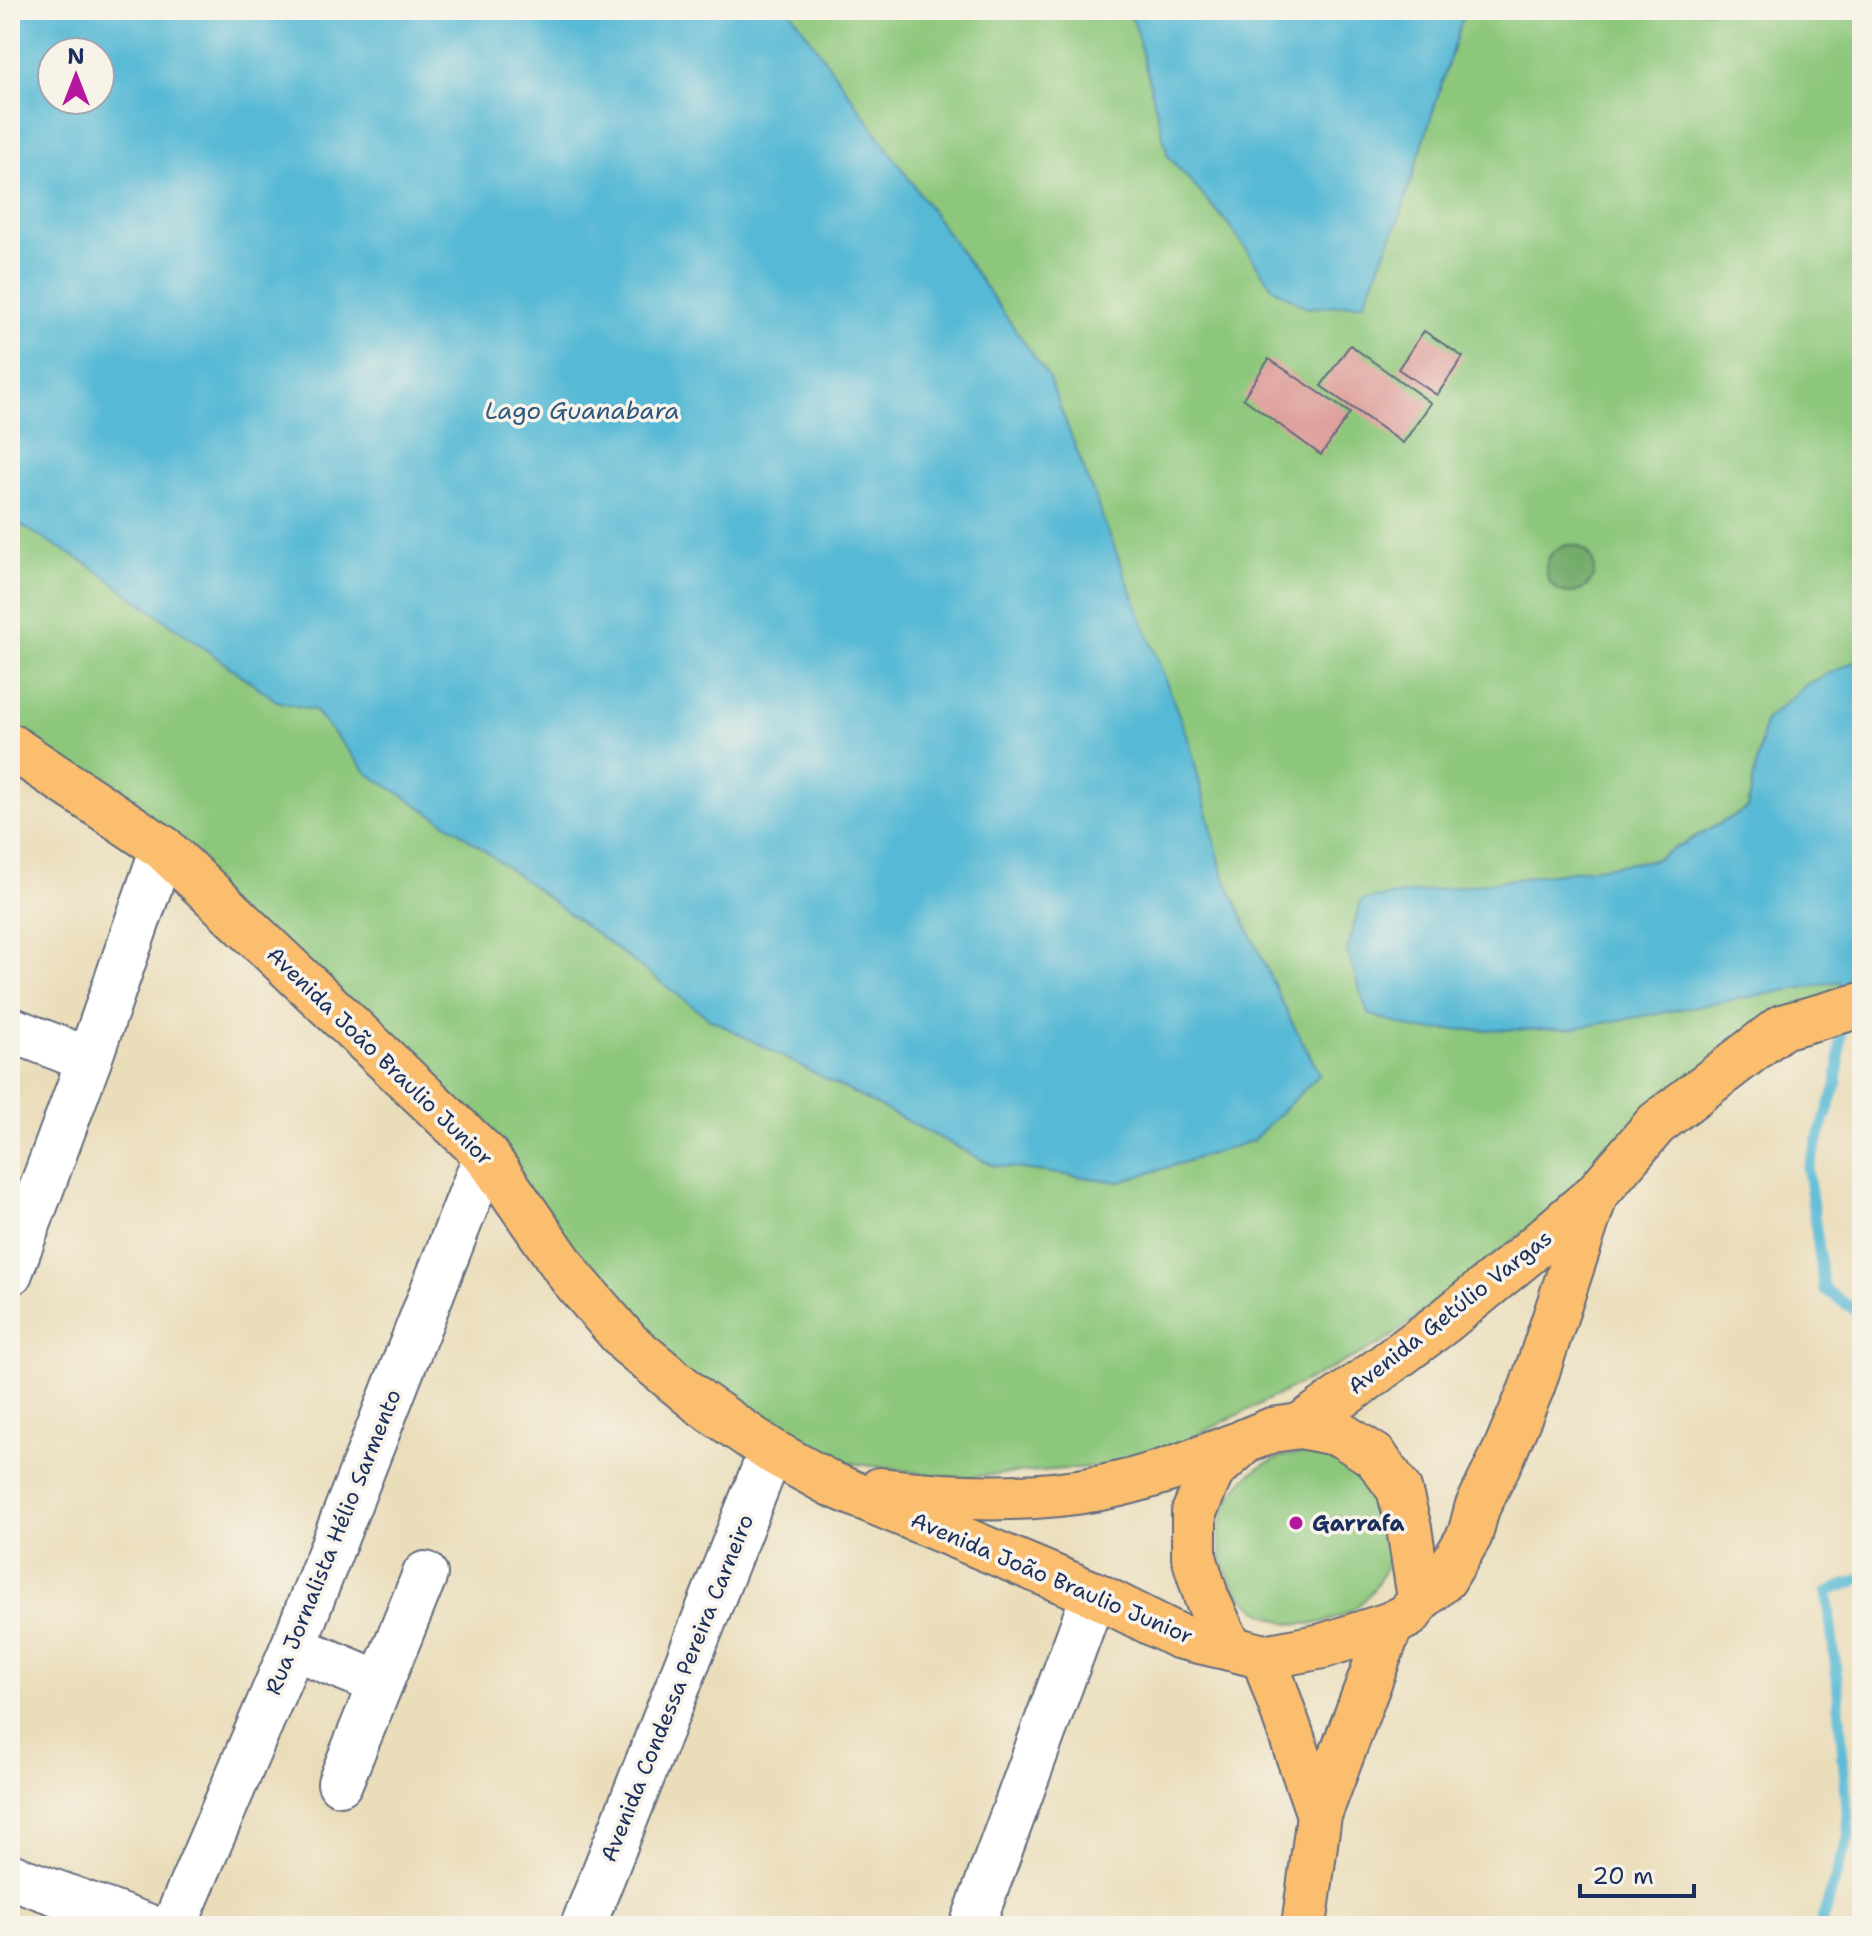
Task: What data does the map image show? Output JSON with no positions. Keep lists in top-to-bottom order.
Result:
{
  "streets": {
    "main road": ["Avenida João Braulio Junior", "Avenida Getúlio Vargas"],
    "street": ["Rua Jornalista Hélio Sarmento", "Avenida Condessa Pereira Carneiro"]
  },
  "crossings": [
    ["Avenida João Braulio Junior", "Avenida Getúlio Vargas"],
    ["Avenida João Braulio Junior", "Rua Jornalista Hélio Sarmento"],
    ["Avenida João Braulio Junior", "Avenida Condessa Pereira Carneiro"]
  ],
  "water": ["Lago Guanabara"],
  "places": ["Garrafa"],
  "scale_bar": "20 m",
  "north": "top"
}
